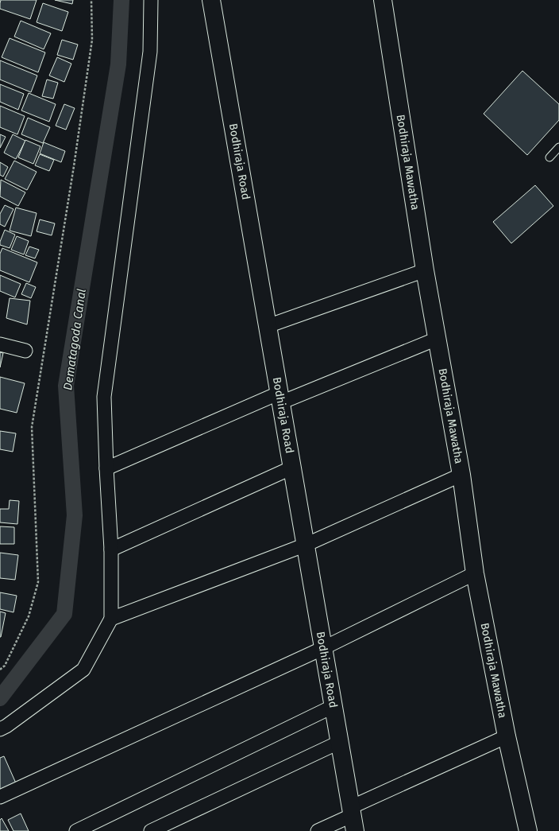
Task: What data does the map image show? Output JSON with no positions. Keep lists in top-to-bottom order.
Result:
{
  "streets": {
    "street": ["Bodhiraja Road", "Bodhiraja Mawatha"]
  },
  "water": ["Dematagoda Canal"]
}
